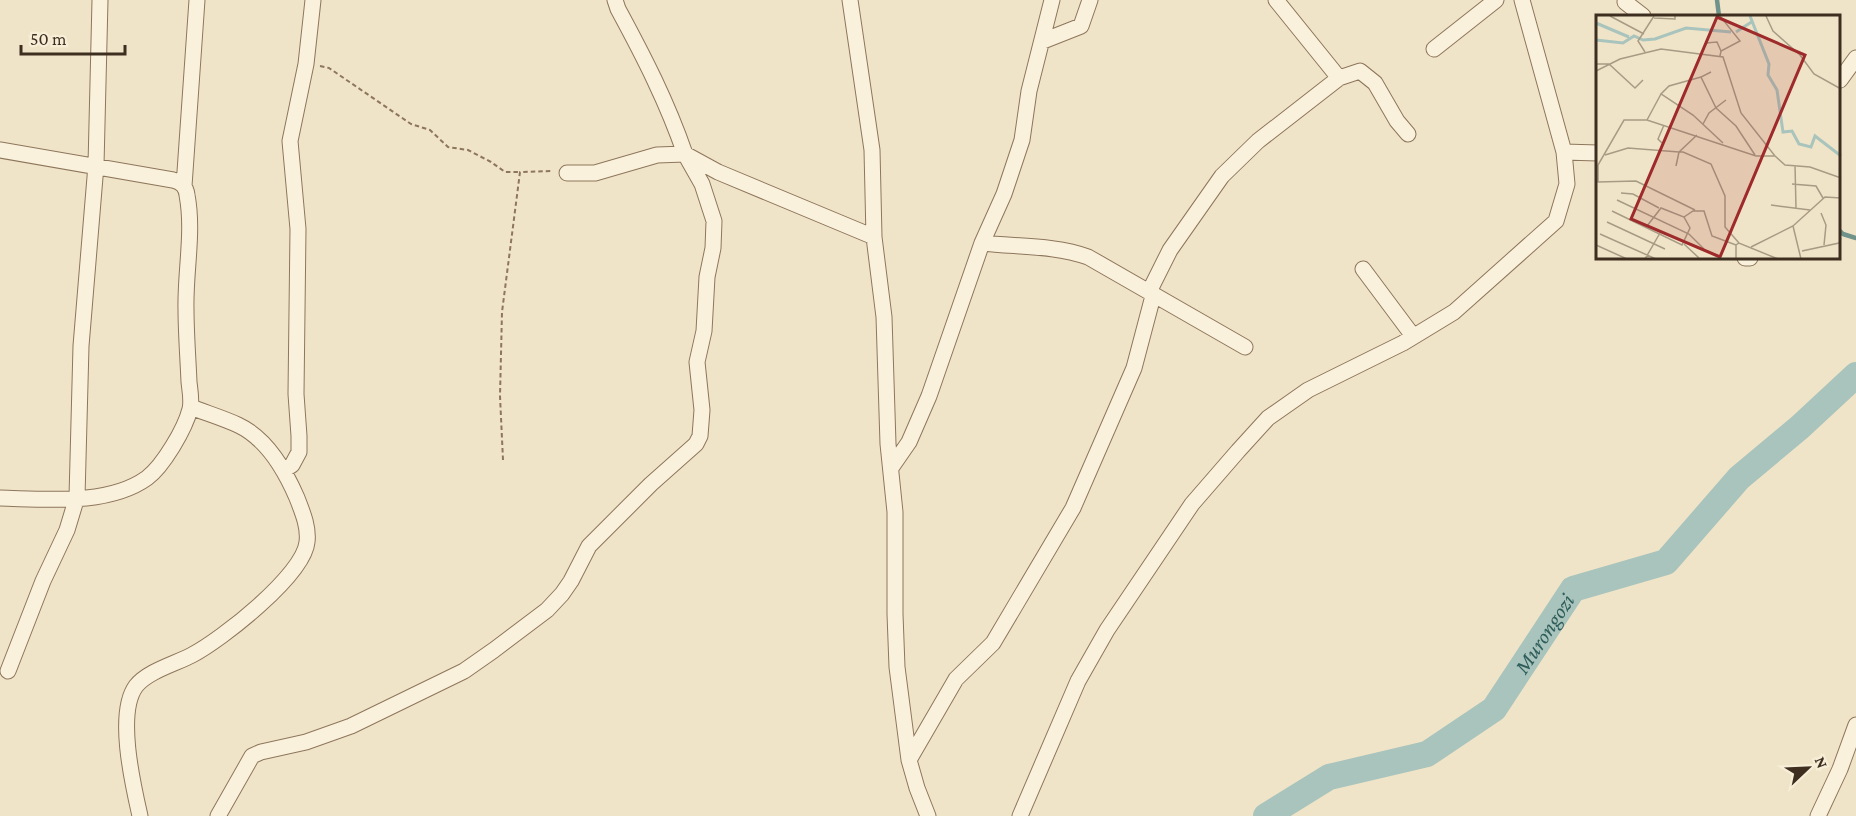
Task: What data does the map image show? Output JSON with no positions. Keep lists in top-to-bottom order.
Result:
{
  "water": ["Murongozi"],
  "scale_bar": "50 m",
  "north": "top right"
}
